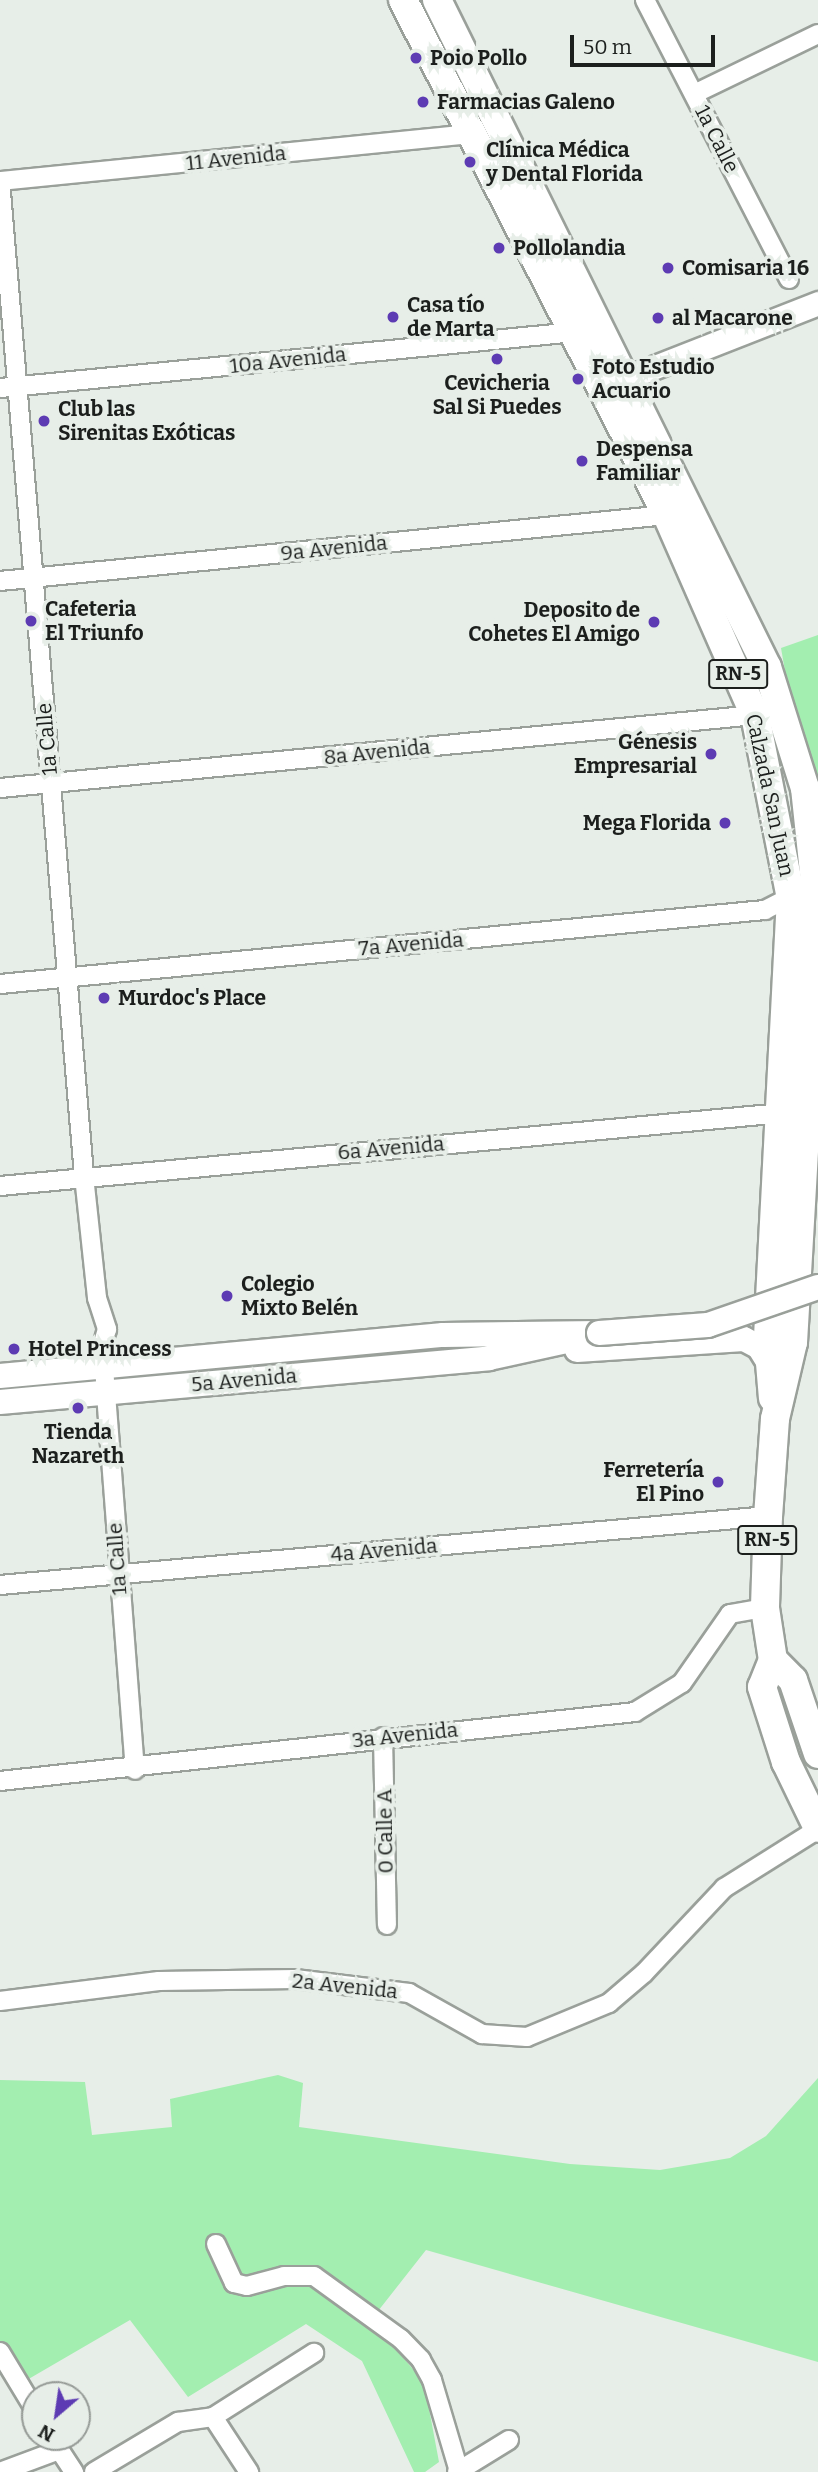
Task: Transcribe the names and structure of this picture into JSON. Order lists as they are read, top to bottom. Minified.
{"streets":{"main road":["RN-5","Calzada San Juan","5a Avenida"],"street":["1a Calle","11 Avenida","10a Avenida","9a Avenida","8a Avenida","7a Avenida","6a Avenida","4a Avenida","3a Avenida","0 Calle A","2a Avenida"]},"crossings":[["1a Calle","11 Avenida"],["1a Calle","10a Avenida"],["1a Calle","9a Avenida"],["1a Calle","8a Avenida"],["1a Calle","7a Avenida"],["1a Calle","6a Avenida"],["1a Calle","5a Avenida"],["1a Calle","4a Avenida"],["1a Calle","3a Avenida"],["11 Avenida","Calzada San Juan"],["10a Avenida","Calzada San Juan"],["9a Avenida","Calzada San Juan"],["8a Avenida","Calzada San Juan"],["Calzada San Juan","7a Avenida"],["Calzada San Juan","6a Avenida"],["Calzada San Juan","5a Avenida"],["Calzada San Juan","4a Avenida"],["Calzada San Juan","3a Avenida"],["Calzada San Juan","2a Avenida"],["3a Avenida","0 Calle A"]],"places":["Poio Pollo","Farmacias Galeno","Clínica Médica y Dental Florida","Pollolandia","Comisaria 16","Casa tío de Marta","al Macarone","Cevicheria Sal Si Puedes","Foto Estudio Acuario","Club las Sirenitas Exóticas","Despensa Familiar","Cafeteria El Triunfo","Deposito de Cohetes El Amigo","Génesis Empresarial","Mega Florida","Murdoc's Place","Colegio Mixto Belén","Hotel Princess","Tienda Nazareth","Ferretería El Pino"],"scale_bar":"50 m","north":"bottom left"}
